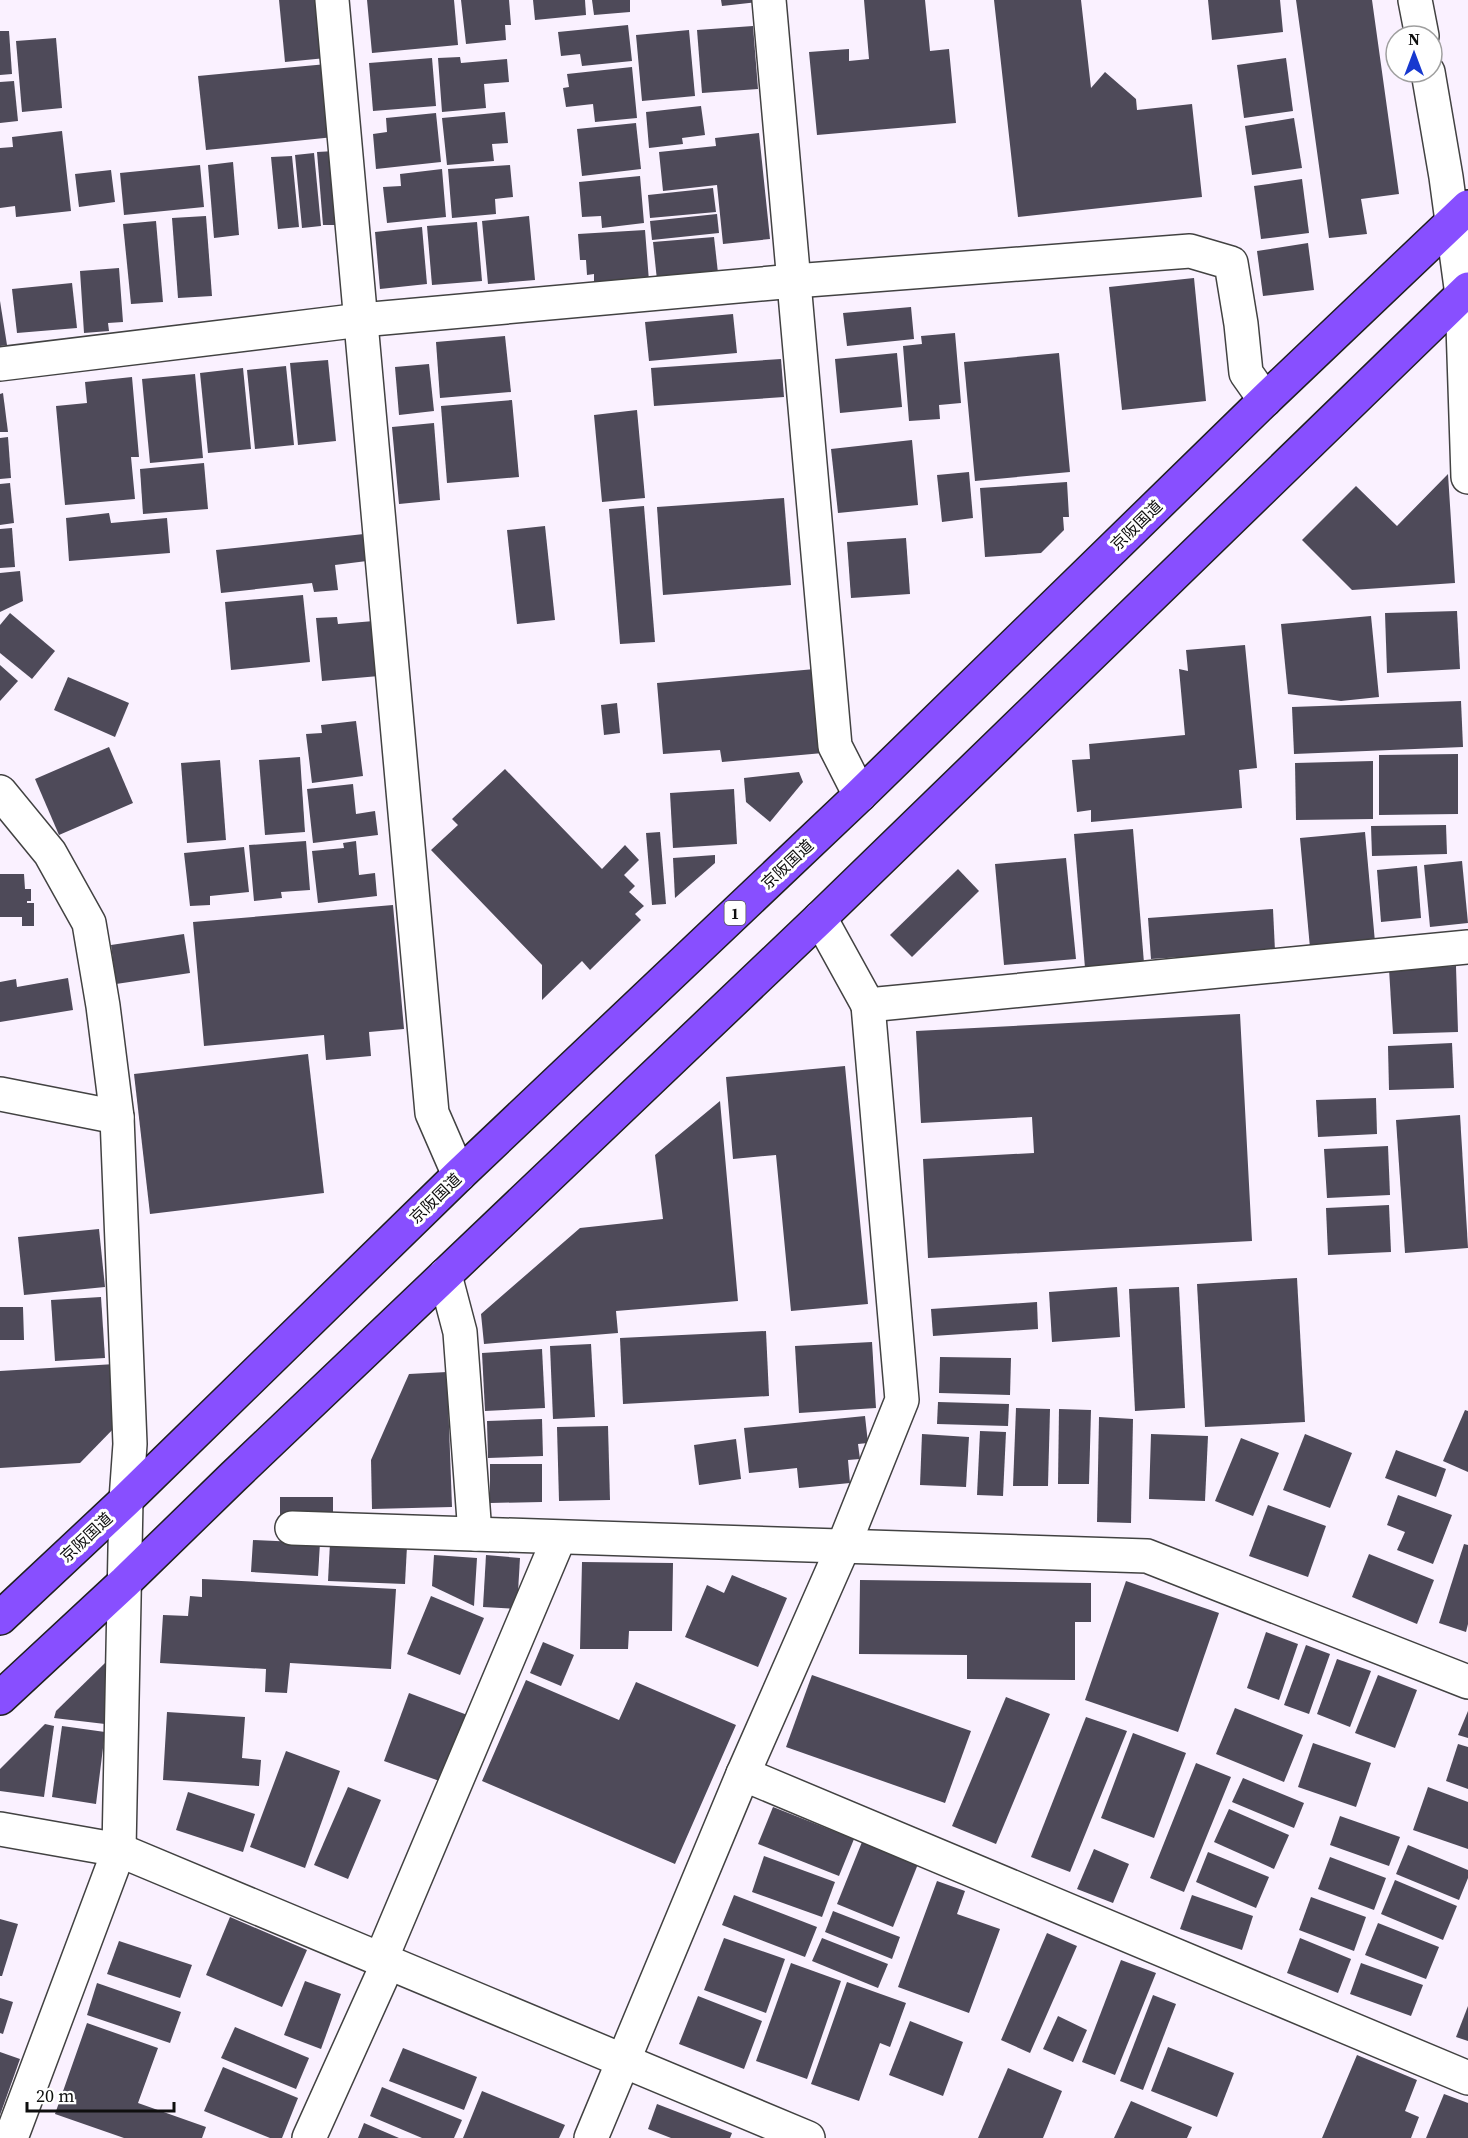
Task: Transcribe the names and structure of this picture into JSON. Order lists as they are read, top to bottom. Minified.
{"streets":{"highway":["京阪国道","1"]},"scale_bar":"20 m","north":"top"}
